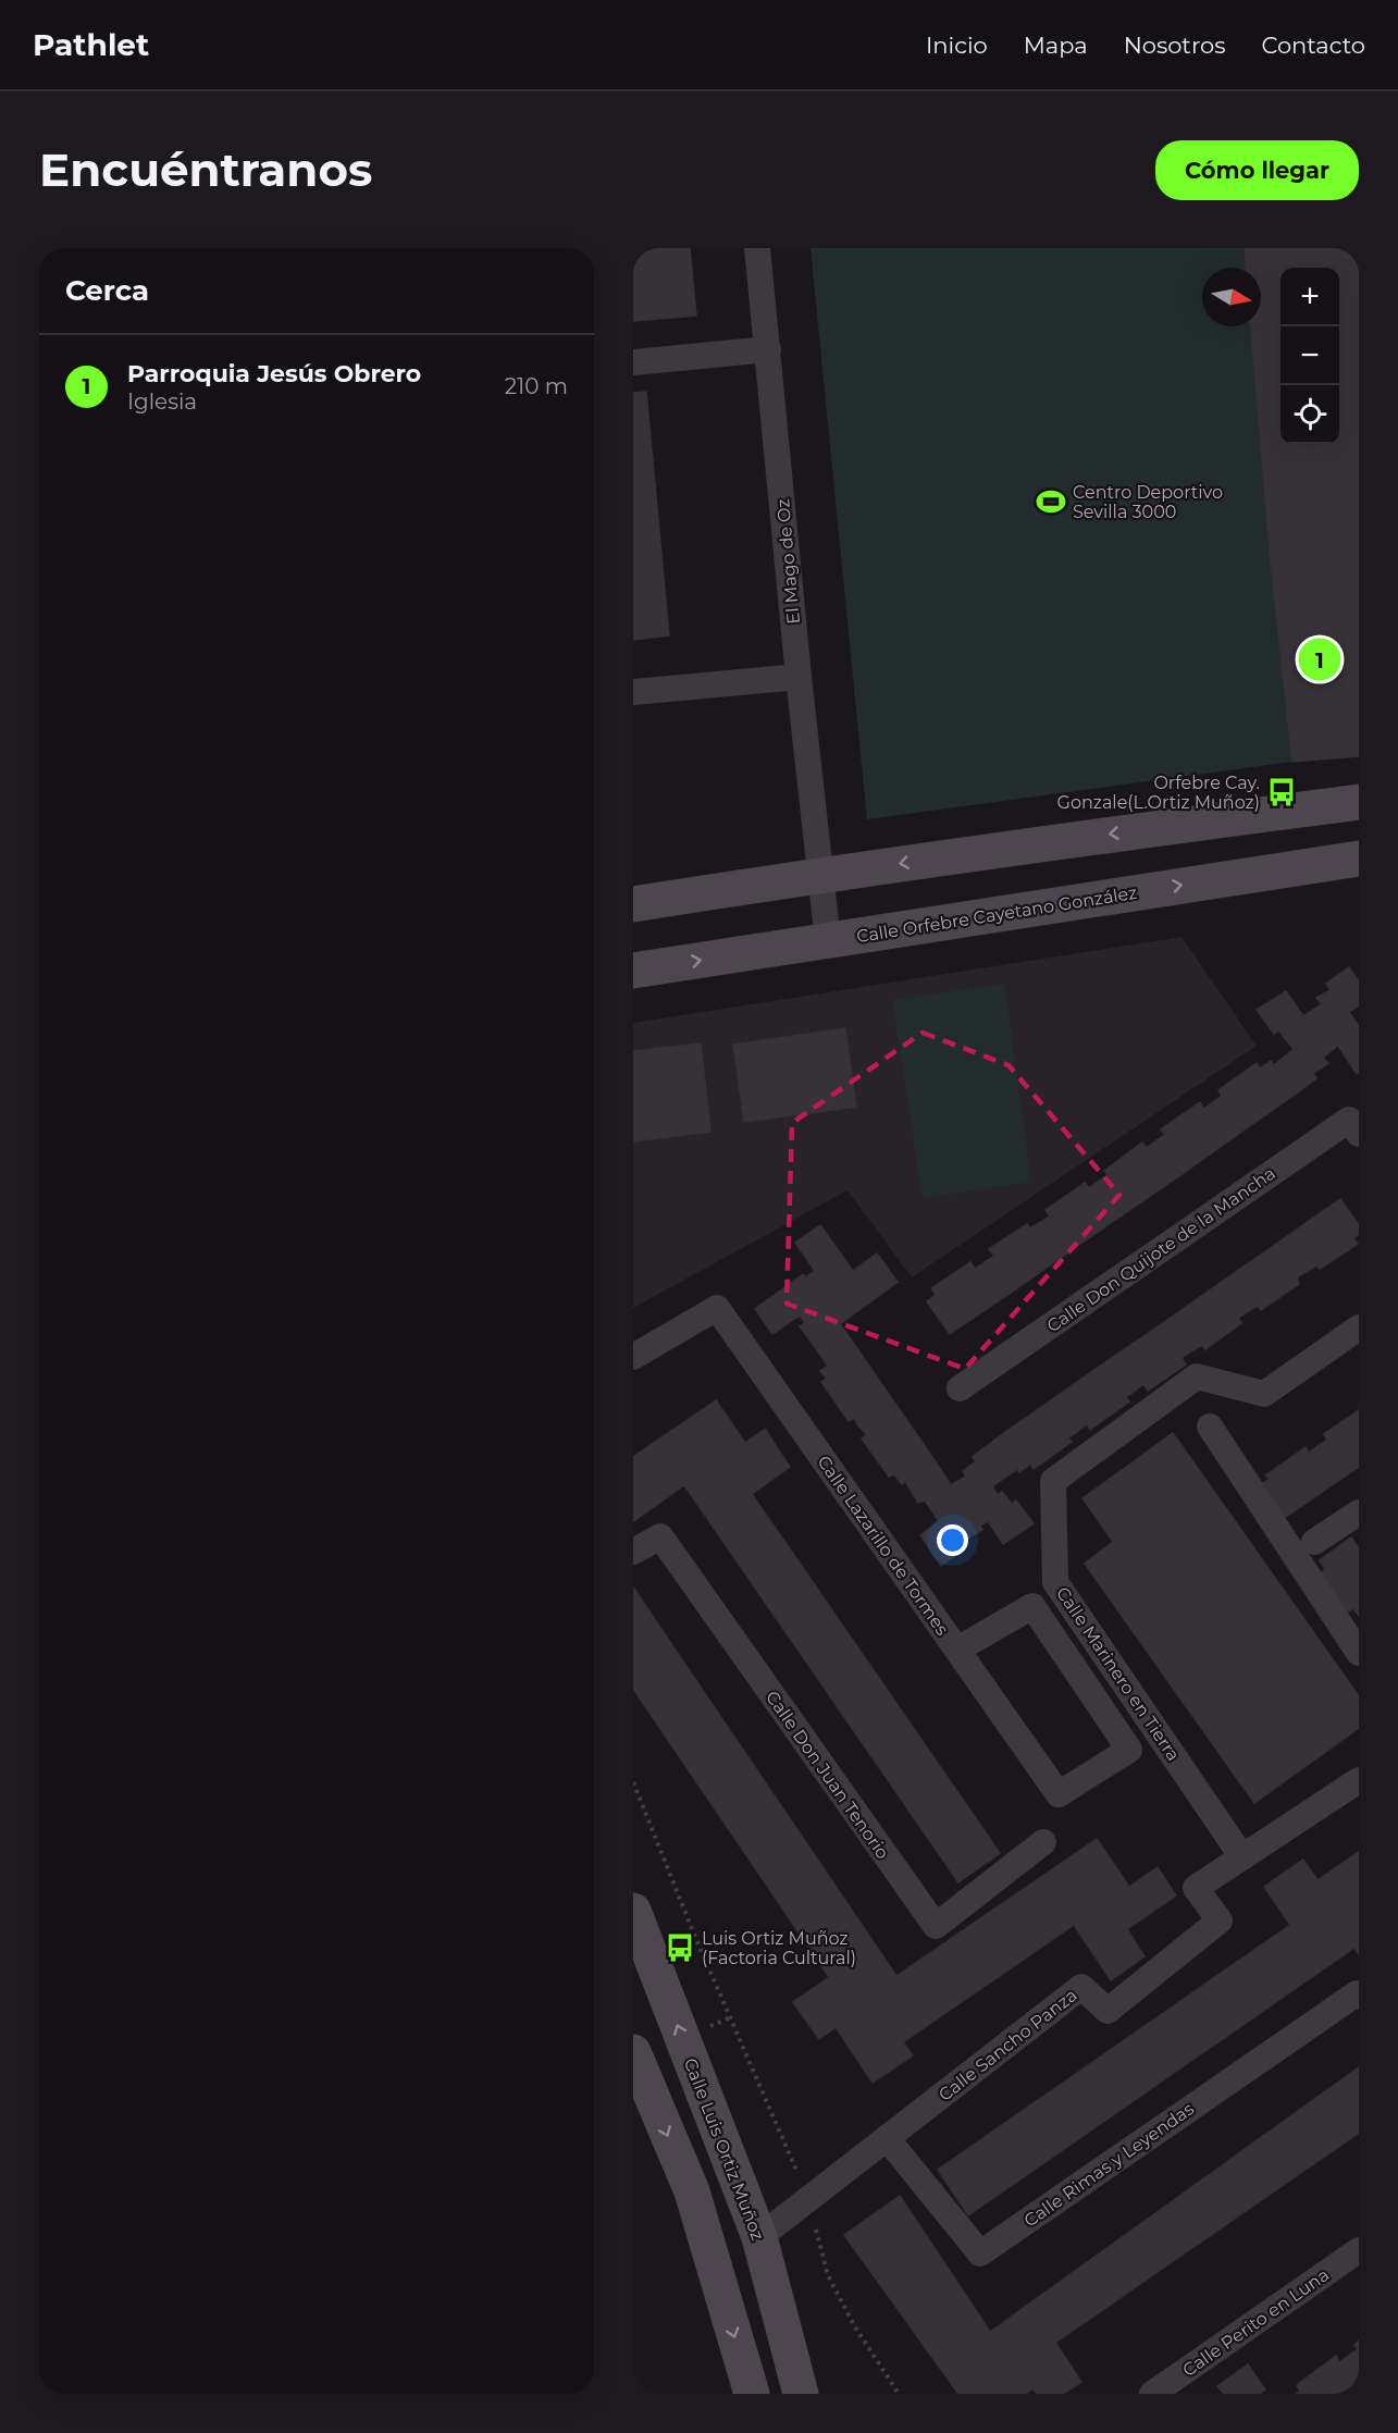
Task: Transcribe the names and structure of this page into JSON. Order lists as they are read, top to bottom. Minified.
{"streets":{"street":["El Mago de Oz","Calle Orfebre Cayetano González","Calle Don Quijote de la Mancha","Calle Lazarillo de Tormes","Calle Marinero en Tierra","Calle Don Juan Tenorio","Calle Sancho Panza","Calle Luis Ortiz Muñoz","Calle Rimas y Leyendas","Calle Perito en Luna"]},"crossings":[["El Mago de Oz","Calle Orfebre Cayetano González"],["Calle Marinero en Tierra","Calle Sancho Panza"],["Calle Sancho Panza","Calle Luis Ortiz Muñoz"],["Calle Sancho Panza","Calle Rimas y Leyendas"]],"places":{"sports":["Centro Deportivo Sevilla 3000"],"bus stop":["Orfebre Cay. Gonzale(L.Ortiz Muñoz)","Luis Ortiz Muñoz (Factoria Cultural)"]},"north":"right","page":{"header":"Pathlet","nav":["Inicio","Mapa","Nosotros","Contacto"],"buttons":"Cómo llegar","title":"Encuéntranos","heading":"Cerca","map_buttons":["+","−"],"list":[{"mark":"1","name":"Parroquia Jesús Obrero","note":"Iglesia","value":"210 m"}],"pins":"1"}}
